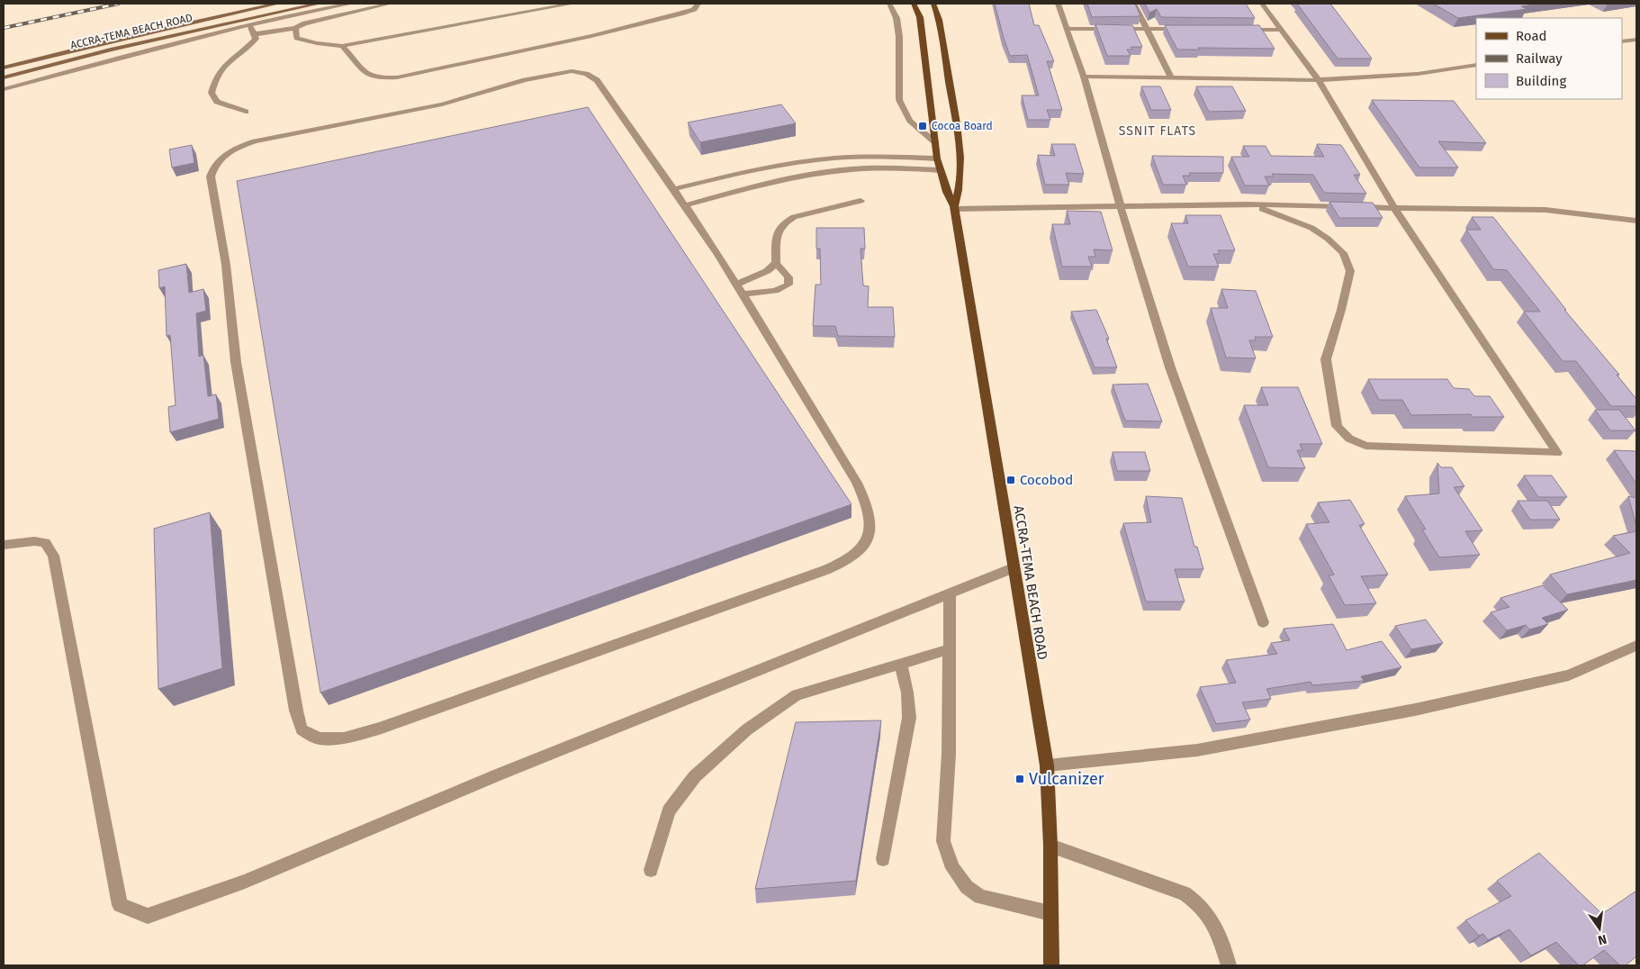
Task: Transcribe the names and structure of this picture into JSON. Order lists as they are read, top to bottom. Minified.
{"streets":{"main road":["ACCRA-TEMA BEACH ROAD"]},"districts":["SSNIT FLATS"],"places":{"transit":["Cocoa Board","Cocobod","Vulcanizer"]},"legend":["Road","Railway","Building"],"north":"bottom"}
